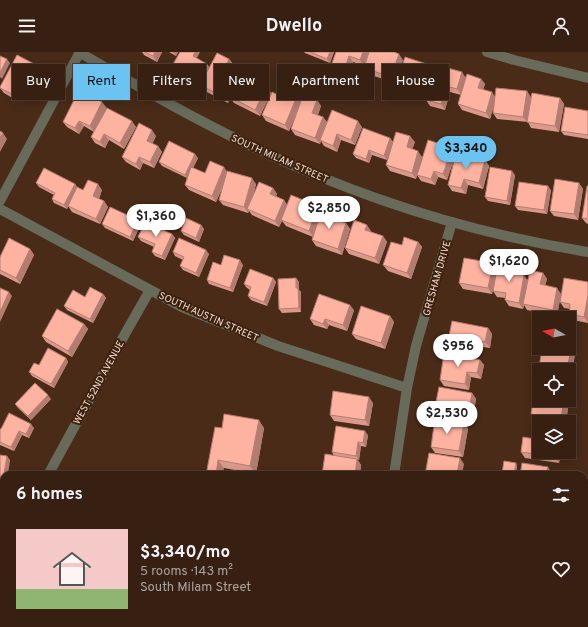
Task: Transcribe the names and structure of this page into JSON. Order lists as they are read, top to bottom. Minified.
{"streets":{"street":["SOUTH MILAM STREET","GRESHAM DRIVE","SOUTH AUSTIN STREET","WEST 52ND AVENUE"]},"crossings":[["SOUTH MILAM STREET","GRESHAM DRIVE"],["GRESHAM DRIVE","SOUTH AUSTIN STREET"],["SOUTH AUSTIN STREET","WEST 52ND AVENUE"]],"north":"left","page":{"header":"Dwello","chip":["Buy","Rent","Filters","New","Apartment","House"],"price":["$3,340","$2,850","$1,360","$1,620","$956","$2,530"],"heading":"6 homes","list":[{"name":"$3,340/mo","note":"5 rooms · 143 m² · South Milam Street"}]}}
